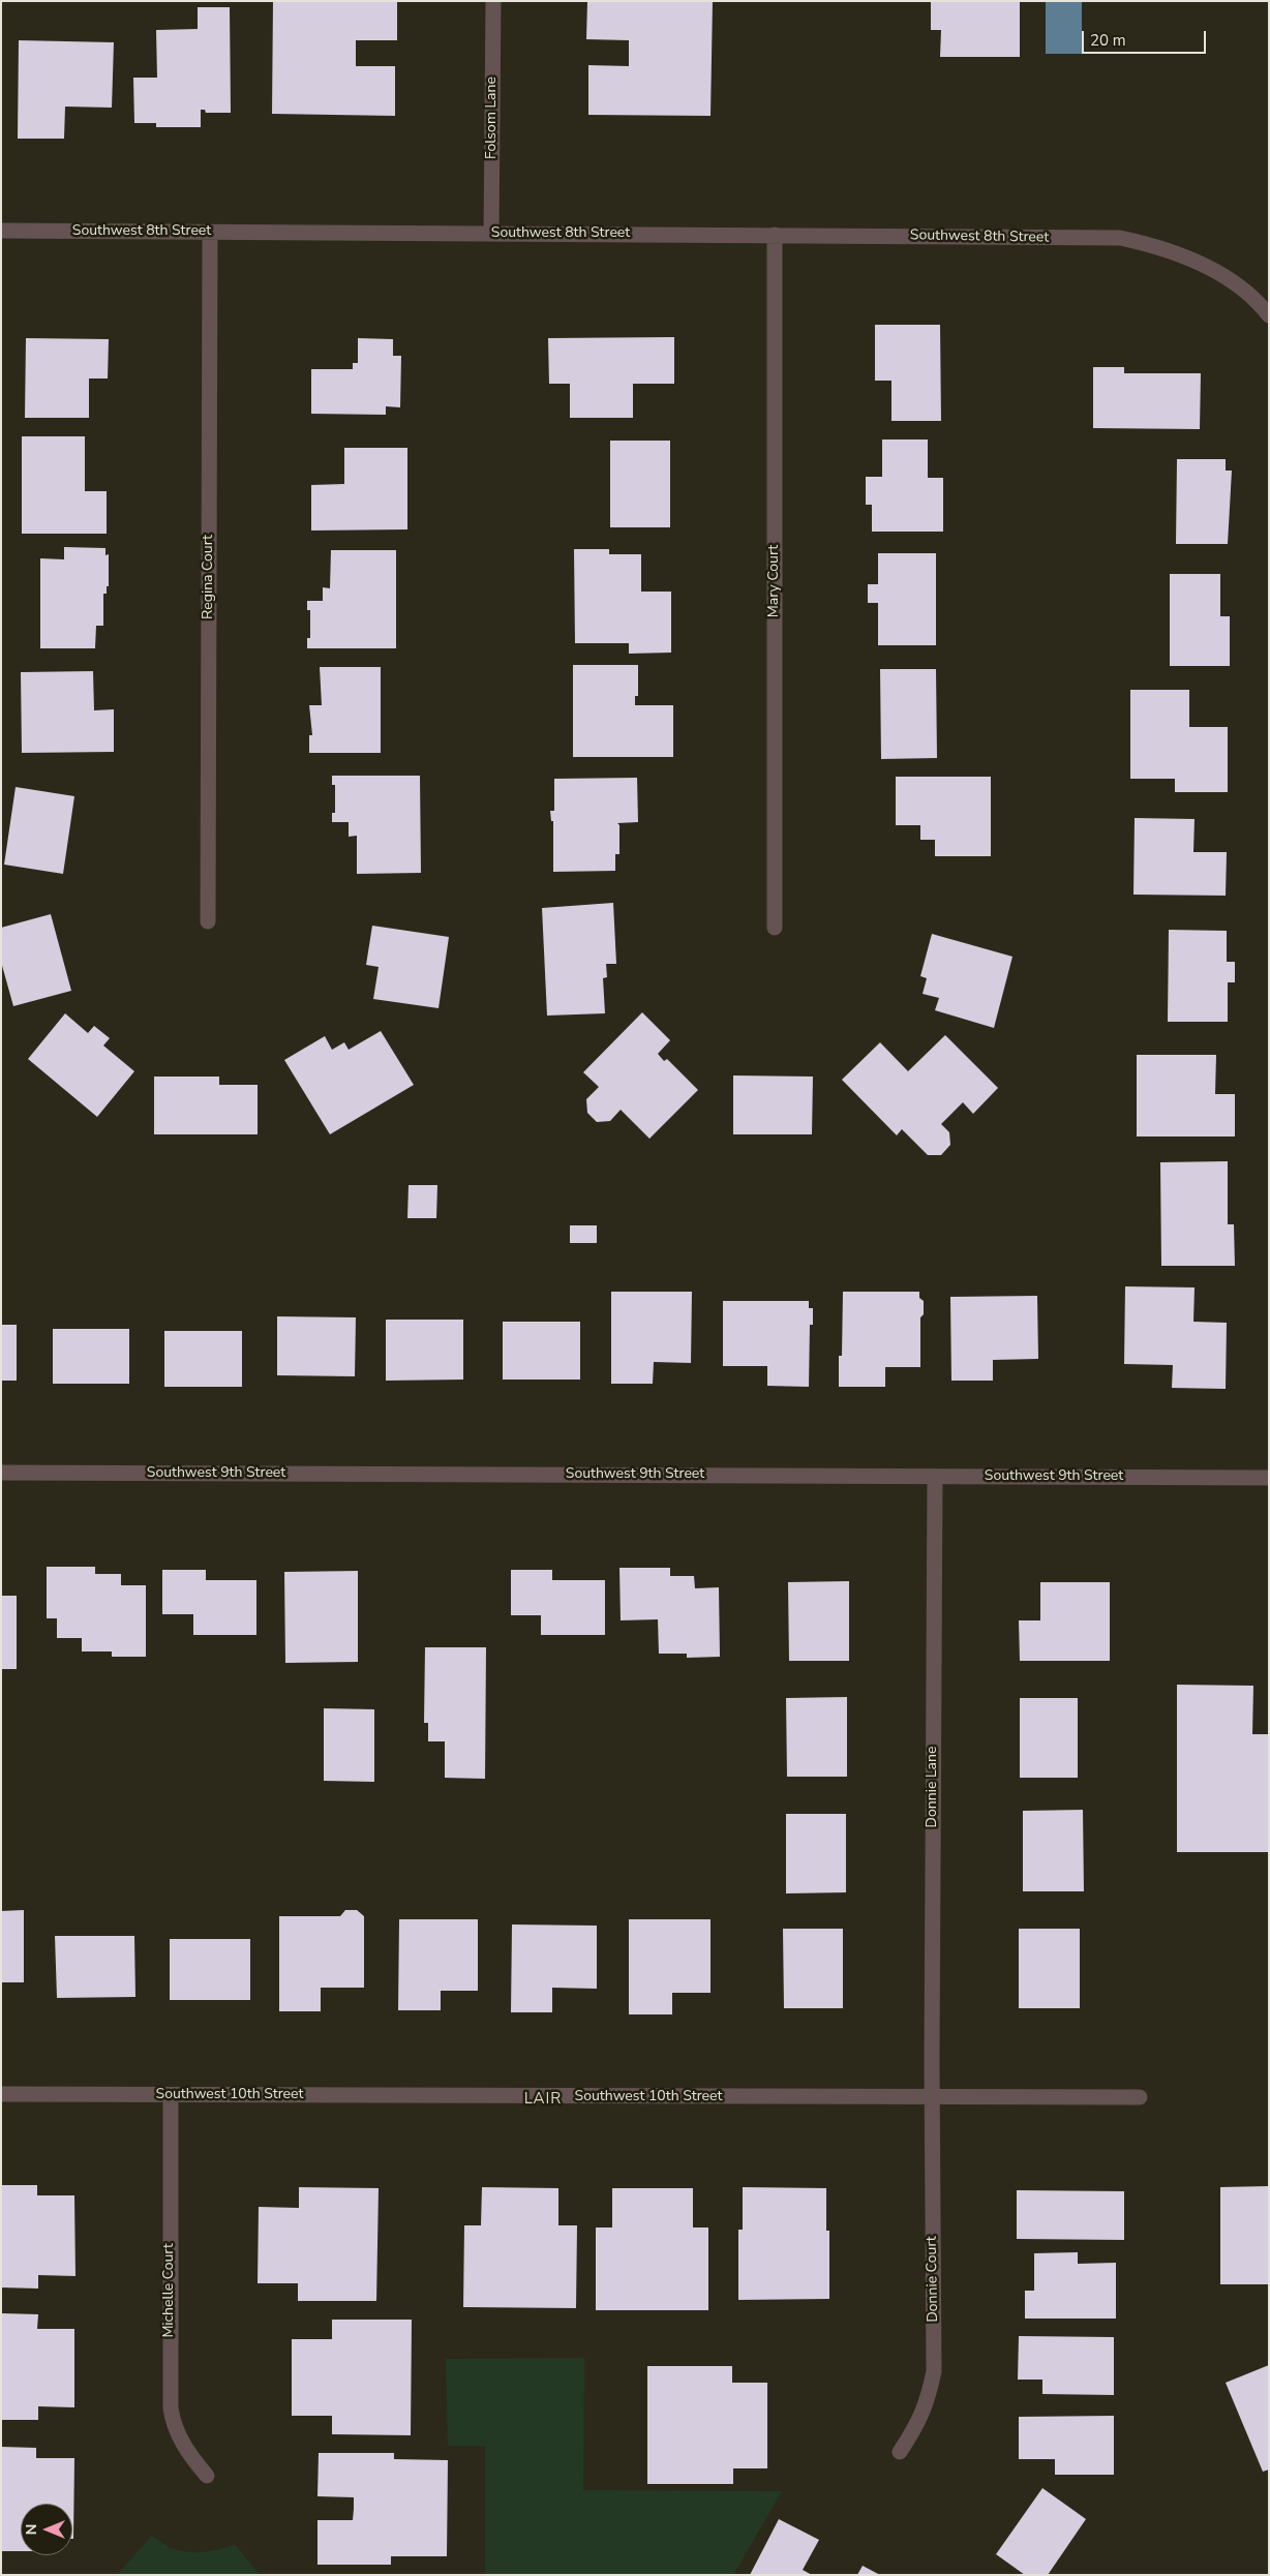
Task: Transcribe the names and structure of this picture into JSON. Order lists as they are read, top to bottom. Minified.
{"streets":{"street":["Folsom Lane","Southwest 8th Street","Regina Court","Mary Court","Southwest 9th Street","Donnie Lane","Southwest 10th Street","Donnie Court","Michelle Court"]},"crossings":[["Folsom Lane","Southwest 8th Street"],["Southwest 8th Street","Regina Court"],["Southwest 8th Street","Mary Court"],["Southwest 9th Street","Donnie Lane"],["Donnie Lane","Southwest 10th Street"],["Donnie Lane","Donnie Court"],["Southwest 10th Street","Donnie Court"],["Southwest 10th Street","Michelle Court"]],"districts":["LAIR"],"scale_bar":"20 m","north":"left"}
